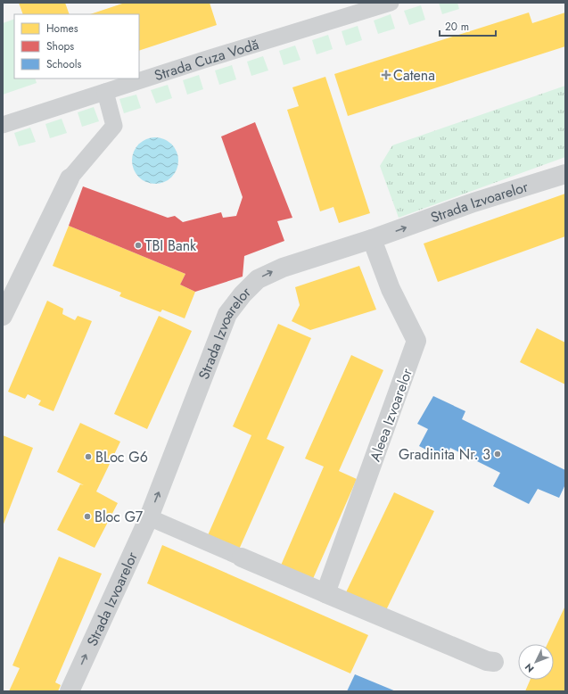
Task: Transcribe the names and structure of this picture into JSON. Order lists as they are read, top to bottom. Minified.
{"streets":{"street":["Strada Cuza Vodă","Strada Izvoarelor","Aleea Izvoarelor"]},"crossings":[["Strada Izvoarelor","Aleea Izvoarelor"]],"one_way":["Strada Izvoarelor"],"places":{"health":["Catena"],"other":["TBI Bank","Gradinita Nr. 3","BLoc G6","Bloc G7"]},"legend":["Homes","Shops","Schools"],"scale_bar":"20 m","north":"bottom left"}
